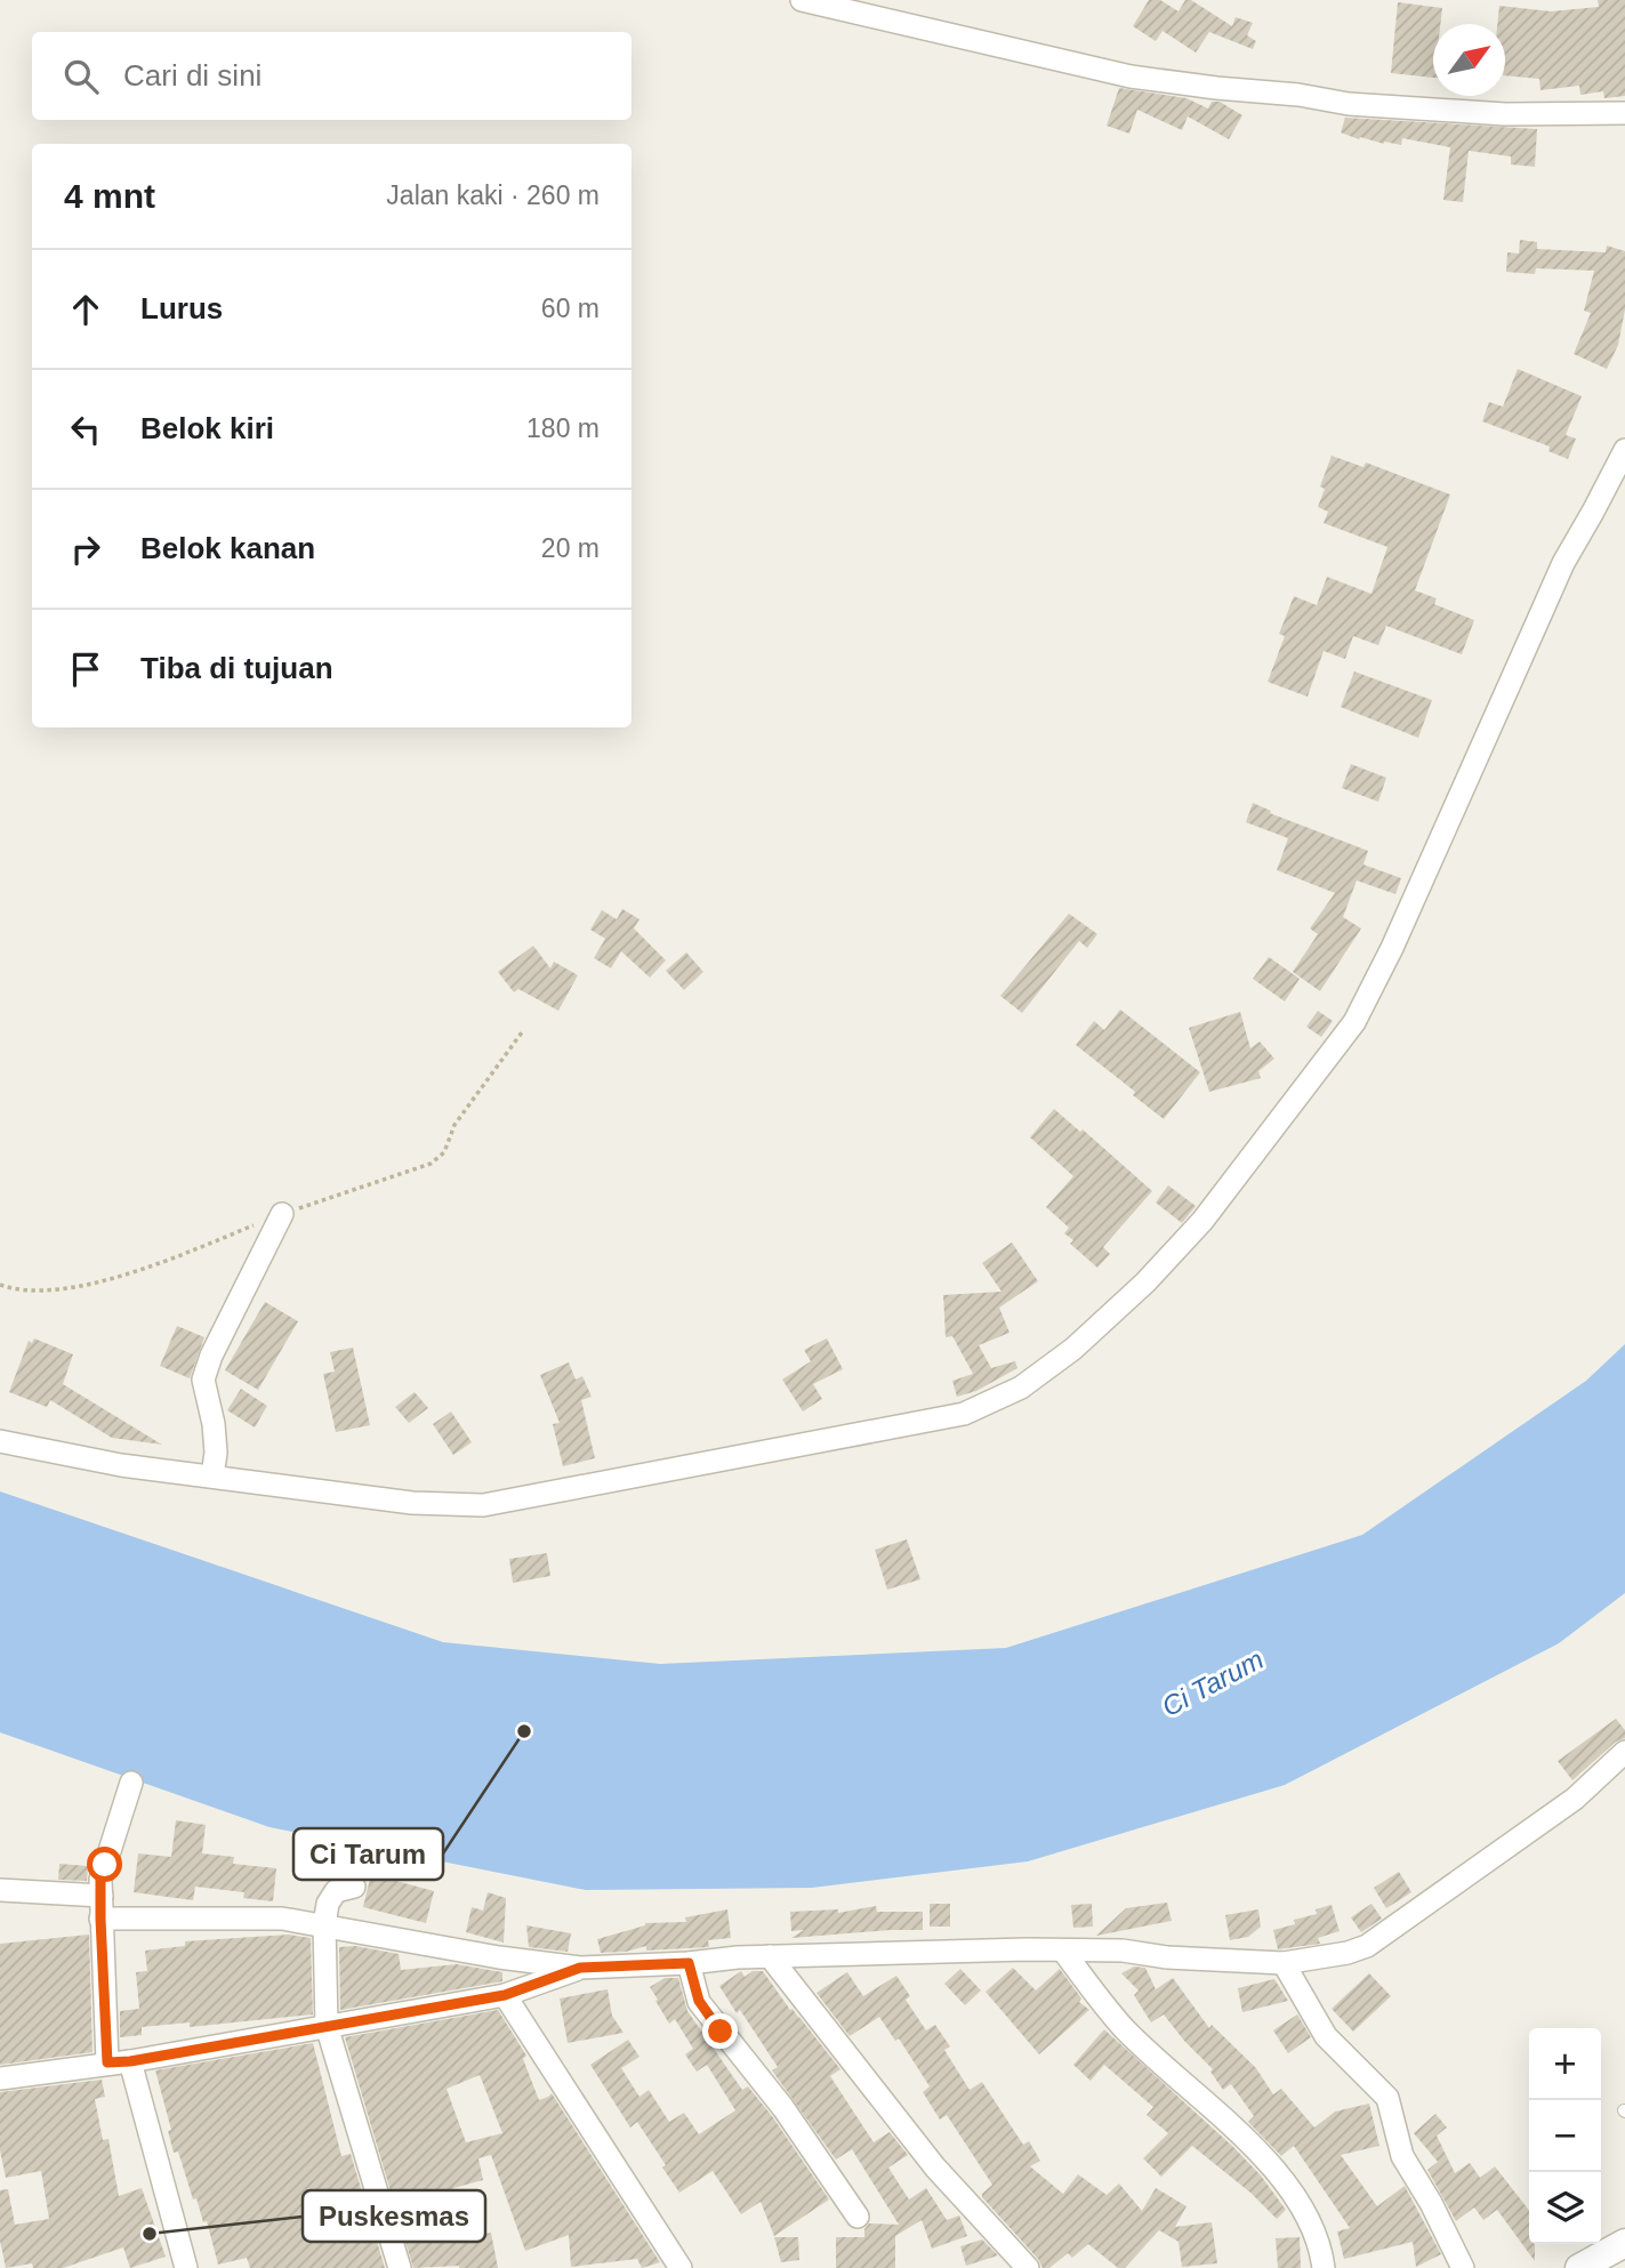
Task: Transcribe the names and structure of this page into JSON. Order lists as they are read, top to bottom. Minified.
{"water":["Ci Tarum"],"places":["Ci Tarum","Puskesmas"],"north":"top right","page":{"search":"Cari di sini","heading":["4 mnt","Jalan kaki · 260 m"],"list":[["Lurus","60 m"],["Belok kiri","180 m"],["Belok kanan","20 m"],"Tiba di tujuan"],"map_buttons":["+","−"]}}
